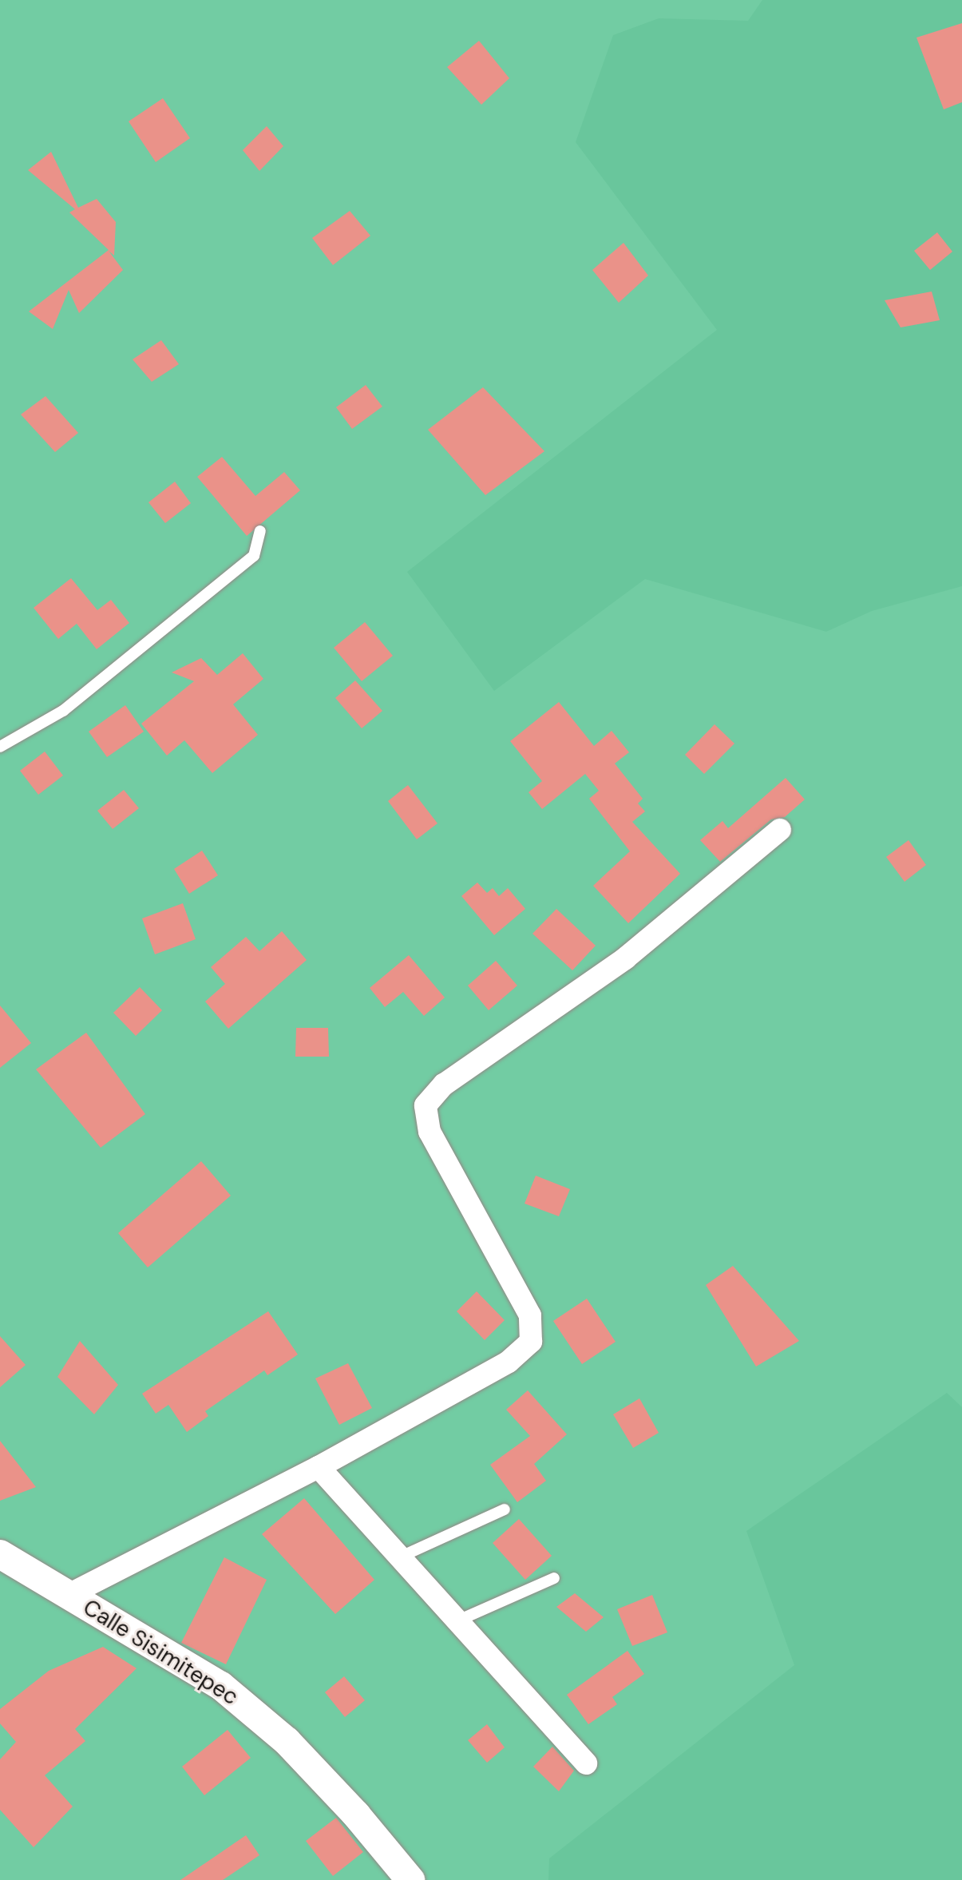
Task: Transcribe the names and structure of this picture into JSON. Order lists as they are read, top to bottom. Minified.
{"streets":{"street":["Calle Sisimitepec"]}}
